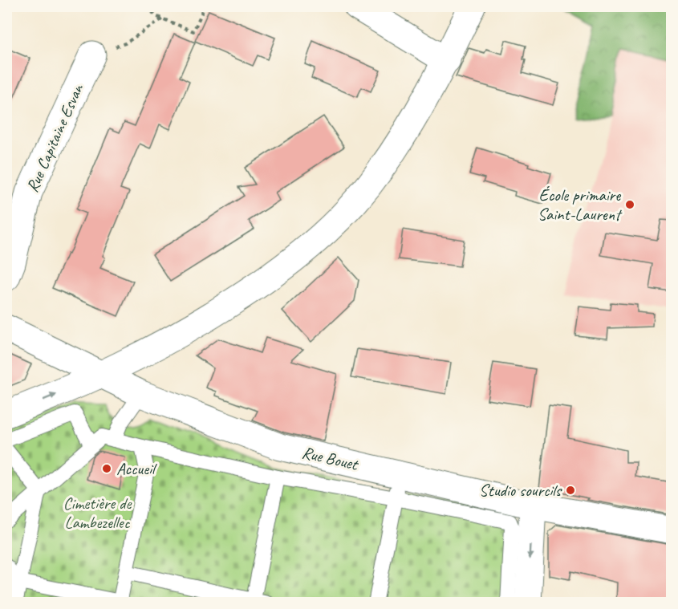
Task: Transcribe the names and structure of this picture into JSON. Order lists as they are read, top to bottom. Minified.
{"streets":{"street":["Rue Capitaine Esvan","Rue Bouet"]},"parks":["Cimetière de Lambezellec"],"places":["École primaire Saint-Laurent","Accueil","Studio sourcils"]}
